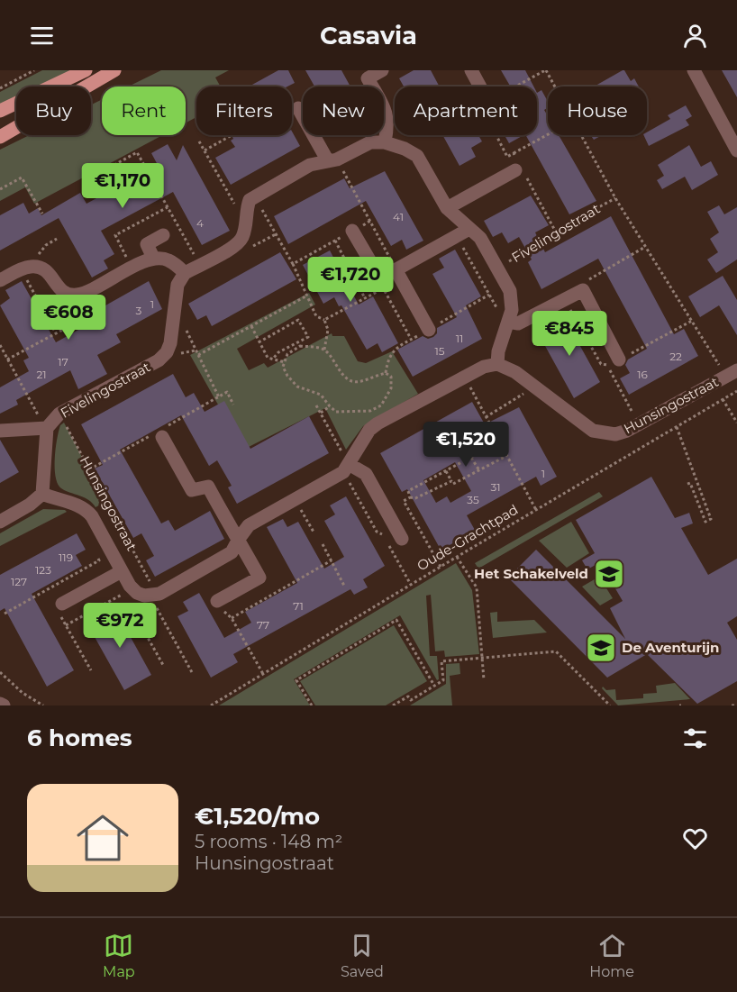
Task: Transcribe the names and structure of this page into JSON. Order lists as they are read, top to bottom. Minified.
{"streets":{"street":["Fivelingostraat","Hunsingostraat"],"path":["Oude-Grachtpad"]},"crossings":[["Fivelingostraat","Hunsingostraat"]],"places":{"school or university":["Het Schakelveld","De Aventurijn"]},"house_numbers":["41","4","1","3","11","15","22","17","21","16","1","31","35","119","123","127","71","77"],"page":{"header":"Casavia","chip":["Buy","Rent","Filters","New","Apartment","House"],"price":["€1,170","€1,720","€608","€845","€1,520","€972"],"heading":"6 homes","list":[{"name":"€1,520/mo","note":"5 rooms · 148 m² · Hunsingostraat"}],"tabs":["Map","Saved","Home"]}}
